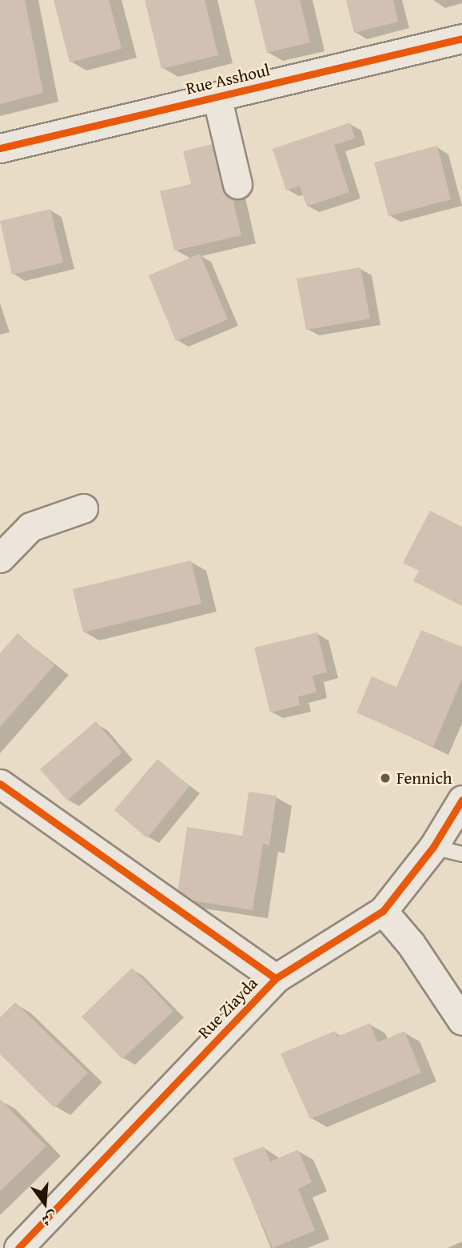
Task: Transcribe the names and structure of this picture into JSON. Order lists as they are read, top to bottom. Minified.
{"streets":{"street":["Rue Asshoul","Rue Ziayda"]},"places":["Fennich"],"north":"bottom"}
